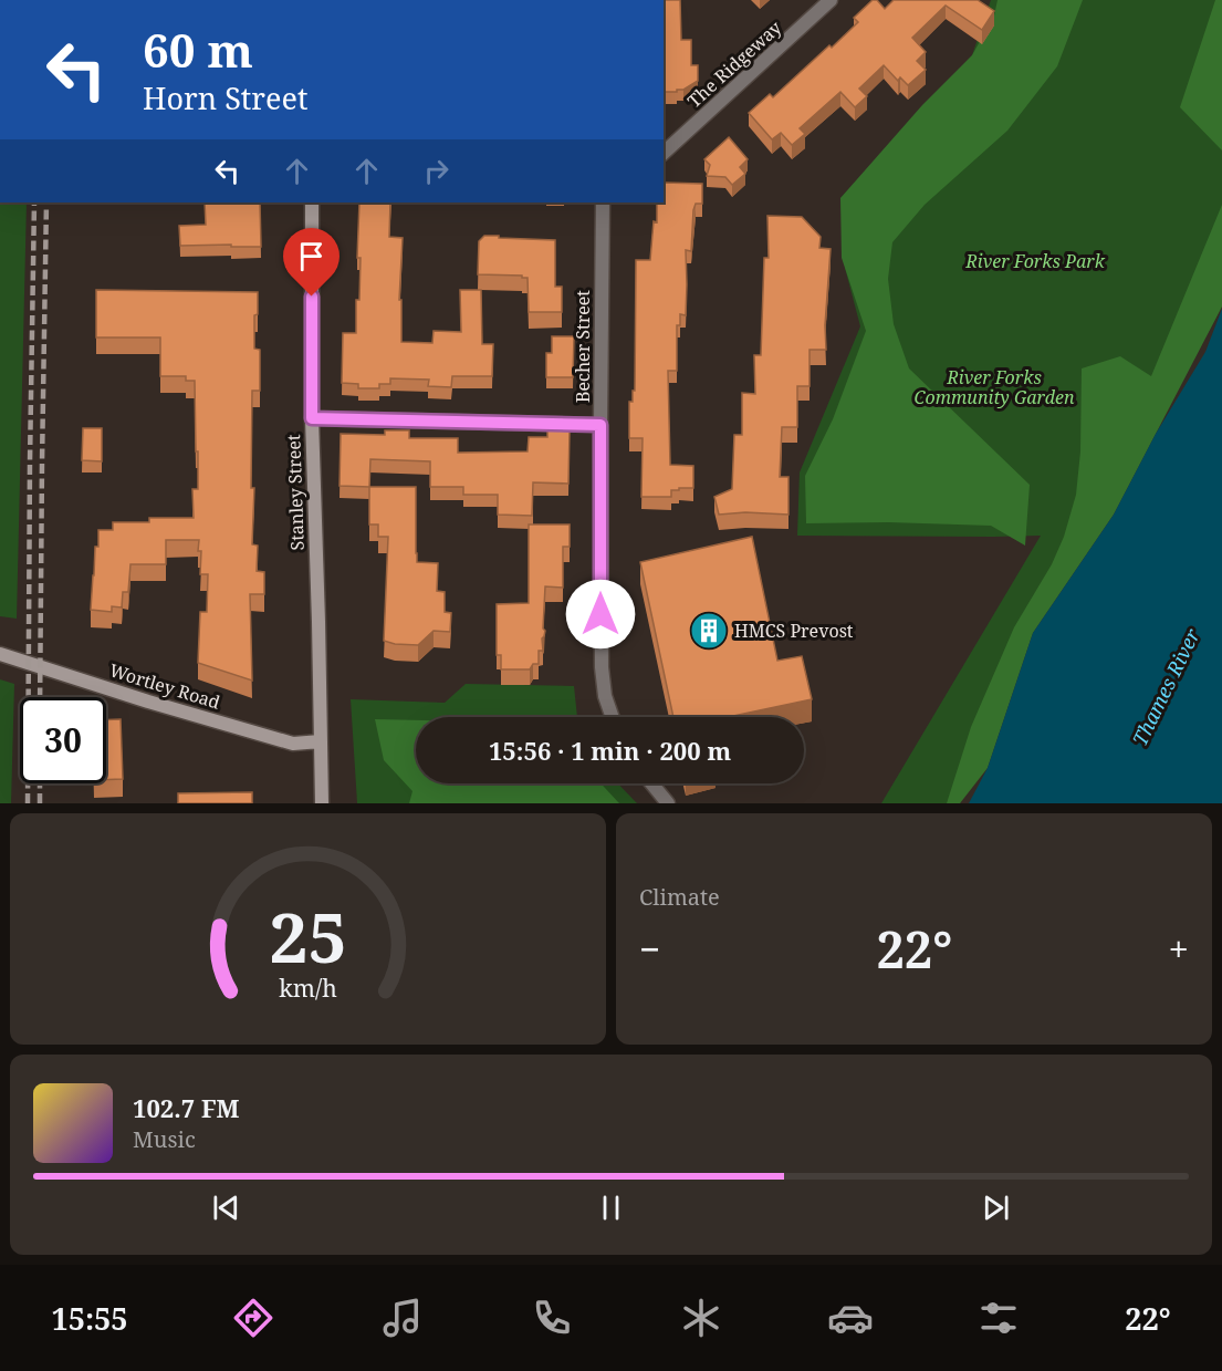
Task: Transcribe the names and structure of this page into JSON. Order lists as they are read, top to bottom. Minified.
{"streets":{"main road":["Stanley Street","Wortley Road"],"street":["The Ridgeway","Becher Street"]},"crossings":[["Stanley Street","Wortley Road"]],"water":["Thames River"],"parks":["River Forks Park","River Forks Community Garden"],"places":{"building":["HMCS Prevost"]},"page":{"turn":["60 m","Horn Street"],"limit":"30","trip":"15:56 · 1 min · 200 m","tile":"Climate","heat":["−","22°","+"],"song":["102.7 FM","Music"],"tabs":["15:55","22°"],"gauge":["25","km/h"]}}
